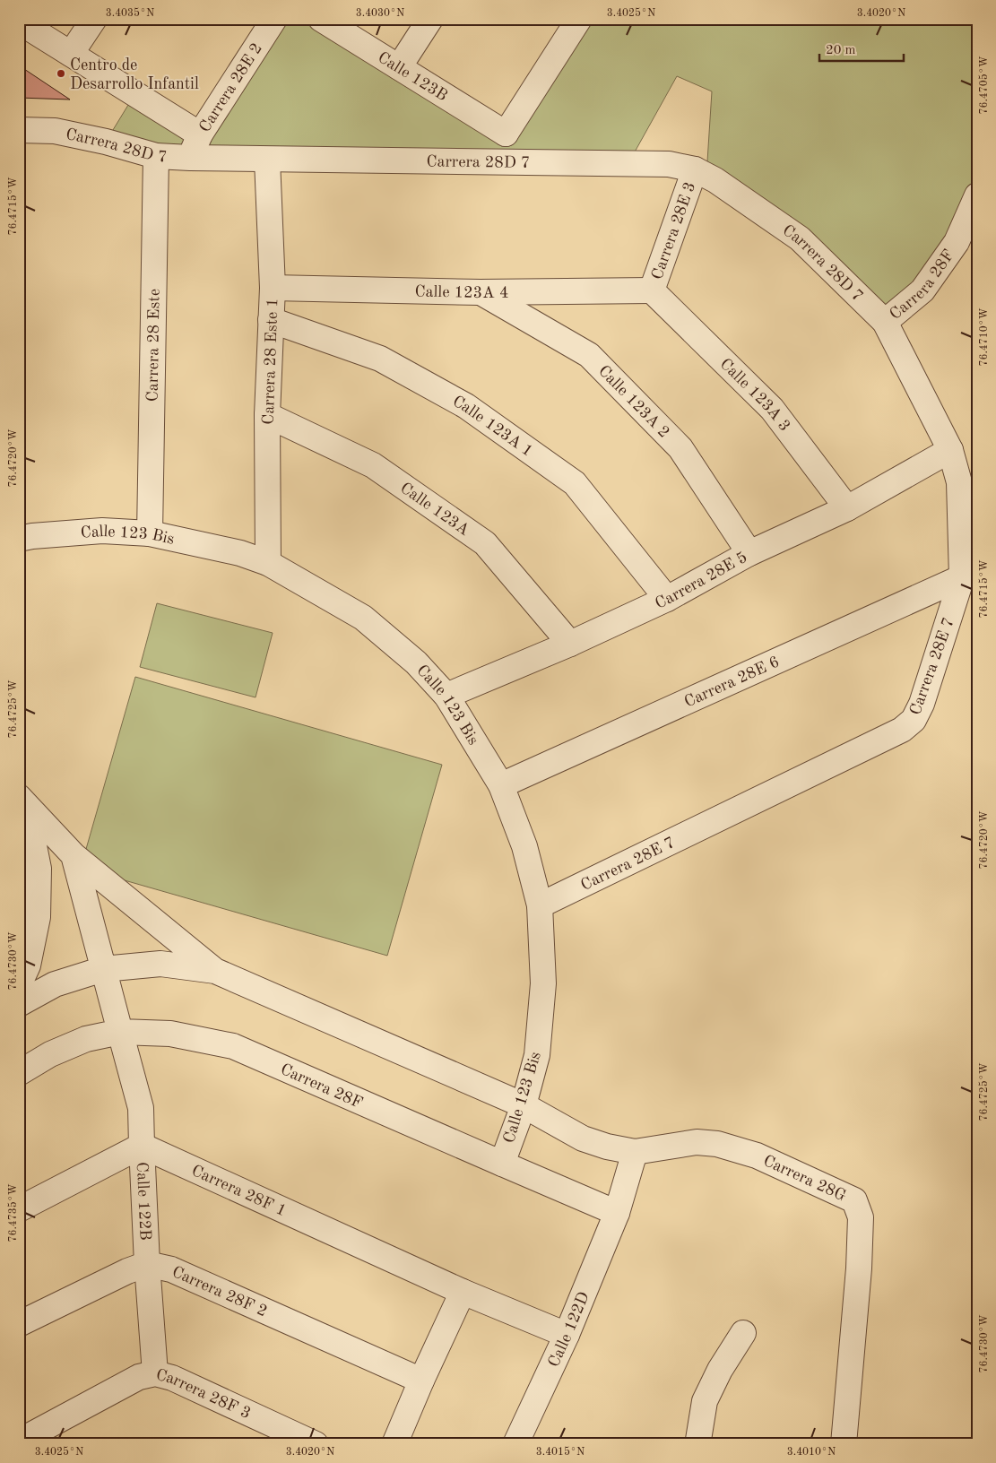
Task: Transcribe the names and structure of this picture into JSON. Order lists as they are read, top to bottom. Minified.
{"streets":{"street":["Calle 123B","Carrera 28E 2","Carrera 28D 7","Carrera 28E 3","Carrera 28F","Calle 123A 4","Carrera 28 Este","Carrera 28 Este 1","Calle 123A 3","Calle 123A 2","Calle 123A 1","Calle 123A","Calle 123 Bis","Carrera 28E 5","Carrera 28E 7","Carrera 28E 6","Carrera 28G","Carrera 28F 1","Calle 122B","Carrera 28F 2","Calle 122D","Carrera 28F 3"]},"crossings":[["Carrera 28E 2","Carrera 28D 7"],["Carrera 28D 7","Carrera 28E 3"],["Carrera 28D 7","Carrera 28F"],["Carrera 28D 7","Carrera 28 Este"],["Carrera 28D 7","Carrera 28 Este 1"],["Carrera 28D 7","Carrera 28E 7"],["Carrera 28E 3","Calle 123A 4"],["Carrera 28E 3","Calle 123A 3"],["Carrera 28F","Calle 123 Bis"],["Carrera 28F","Carrera 28E 7"],["Carrera 28F","Calle 122B"],["Carrera 28F","Calle 122D"],["Calle 123A 4","Carrera 28 Este 1"],["Calle 123A 4","Calle 123A 3"],["Calle 123A 4","Calle 123A 2"],["Carrera 28 Este","Calle 123 Bis"],["Carrera 28 Este 1","Calle 123A 1"],["Carrera 28 Este 1","Calle 123A"],["Carrera 28 Este 1","Calle 123 Bis"],["Calle 123A 3","Carrera 28E 5"],["Calle 123A 2","Carrera 28E 5"],["Calle 123A 1","Carrera 28E 5"],["Calle 123A","Carrera 28E 5"],["Calle 123 Bis","Carrera 28E 5"],["Calle 123 Bis","Carrera 28E 7"],["Calle 123 Bis","Carrera 28E 6"],["Calle 123 Bis","Carrera 28G"],["Carrera 28E 5","Carrera 28E 7"],["Carrera 28E 7","Carrera 28E 6"],["Carrera 28G","Calle 122D"],["Carrera 28F 1","Calle 122B"],["Carrera 28F 1","Calle 122D"],["Calle 122B","Carrera 28F 2"],["Calle 122B","Carrera 28F 3"]],"places":["Centro de Desarrollo Infantil"],"scale_bar":"20 m","coordinates":["3.4035°N","3.4030°N","3.4025°N","3.4020°N","76.4705°W","76.4715°W","76.4710°W","76.4720°W","76.4725°W","76.4730°W","76.4735°W","3.4015°N","3.4010°N"]}
